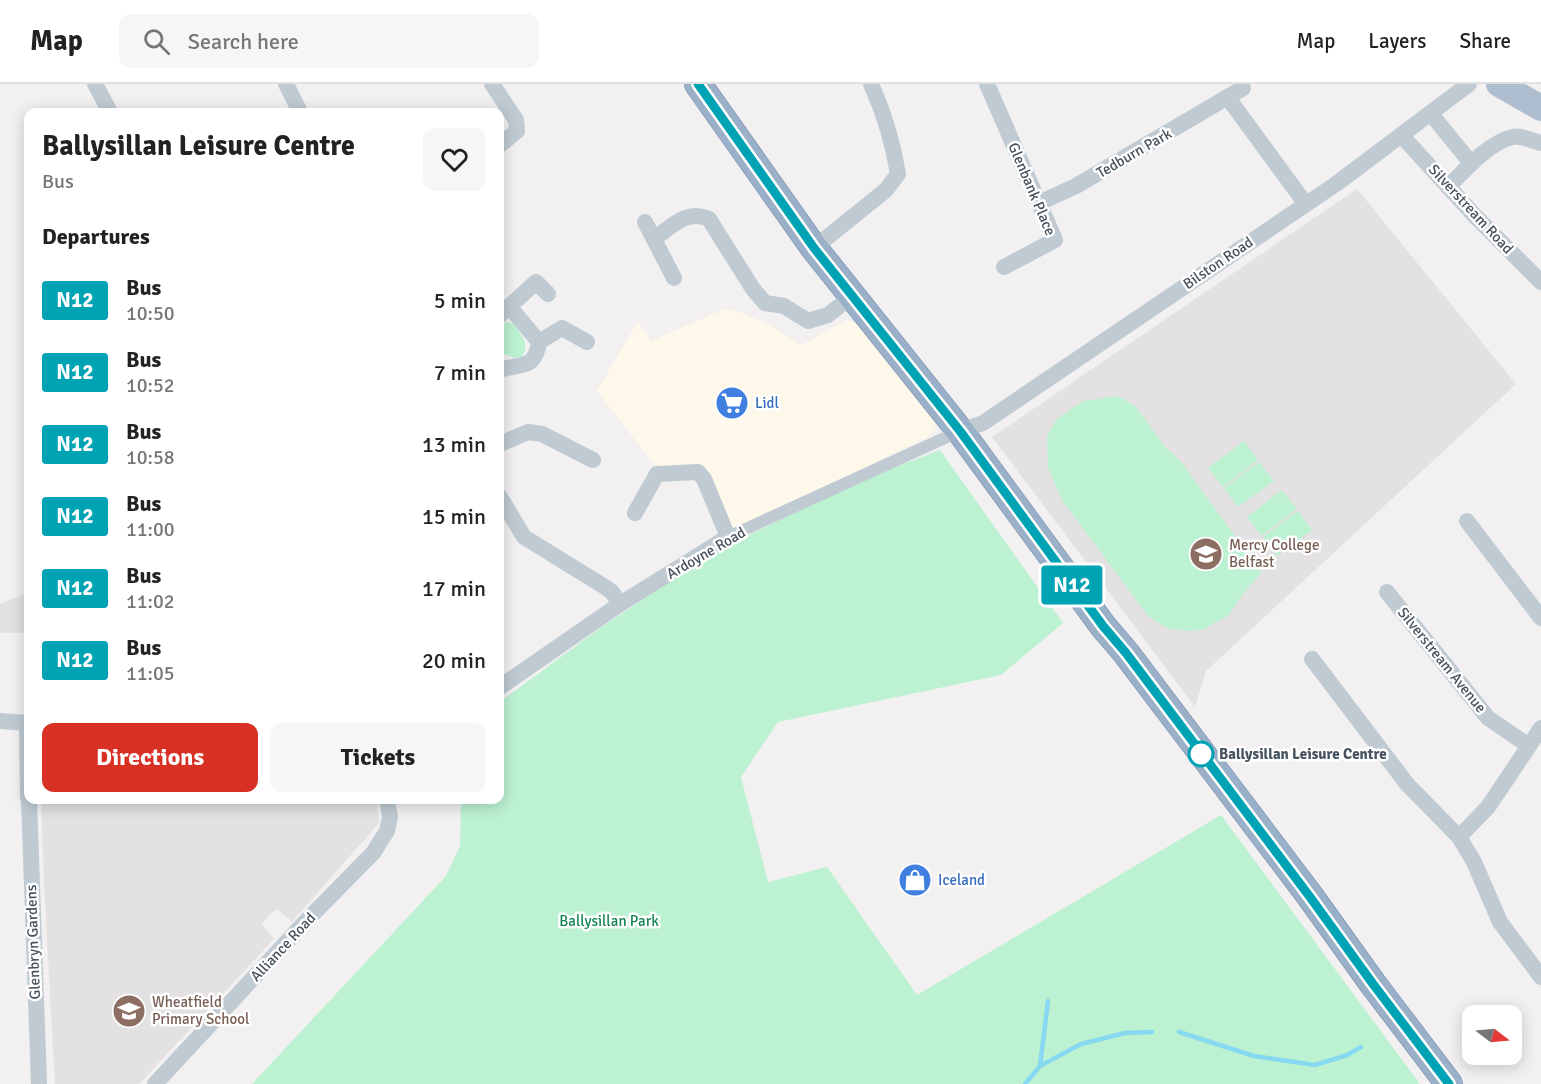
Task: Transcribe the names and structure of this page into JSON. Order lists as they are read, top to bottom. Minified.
{"streets":{"street":["Tedburn Park","Glenbank Place","Silverstream Road","Bilston Road","Ardoyne Road","Silverstream Avenue","Glenbryn Gardens","Alliance Road"]},"crossings":[["Tedburn Park","Glenbank Place"],["Silverstream Road","Bilston Road"],["Bilston Road","Ardoyne Road"]],"parks":["Ballysillan Park"],"places":{"supermarket":["Lidl"],"school or university":["Mercy College Belfast","Wheatfield Primary School"],"other":["Ballysillan Leisure Centre"],"shop":["Iceland"]},"lines":["bus line N12"],"north":"right","page":{"header":"Map","search":"Search here","nav":["Map","Layers","Share"],"on_map":"N12","heading":[["Ballysillan Leisure Centre","Bus"],"Departures"],"list":[{"mark":"N12","name":"Bus","note":"10:50","value":"5 min"},{"mark":"N12","name":"Bus","note":"10:52","value":"7 min"},{"mark":"N12","name":"Bus","note":"10:58","value":"13 min"},{"mark":"N12","name":"Bus","note":"11:00","value":"15 min"},{"mark":"N12","name":"Bus","note":"11:02","value":"17 min"},{"mark":"N12","name":"Bus","note":"11:05","value":"20 min"}],"buttons":["Directions","Tickets"]}}
